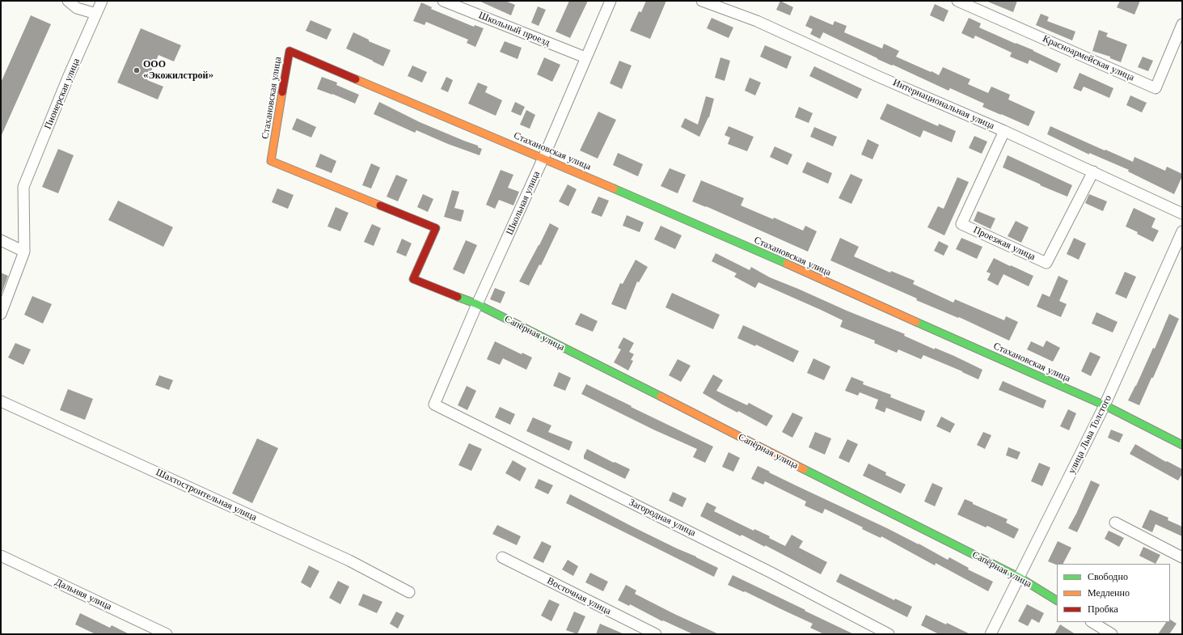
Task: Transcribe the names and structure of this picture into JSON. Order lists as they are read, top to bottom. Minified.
{"streets":{"street":["Школьный проезд","Красноармейская улица","Пионерская улица","Стахановская улица","Интернациональная улица","Школьная улица","Проезжая улица","Сапёрная улица","улица Льва Толстого","Шахтостроительная улица","Загородная улица","Дальняя улица","Восточная улица"]},"crossings":[["Школьный проезд","Школьная улица"],["Стахановская улица","Школьная улица"],["Стахановская улица","Сапёрная улица"],["Стахановская улица","улица Льва Толстого"],["Интернациональная улица","Проезжая улица"],["Школьная улица","Сапёрная улица"],["Школьная улица","Загородная улица"],["Сапёрная улица","улица Льва Толстого"]],"places":["ООО «Экожилстрой»"],"legend":["Свободно","Медленно","Пробка"]}
